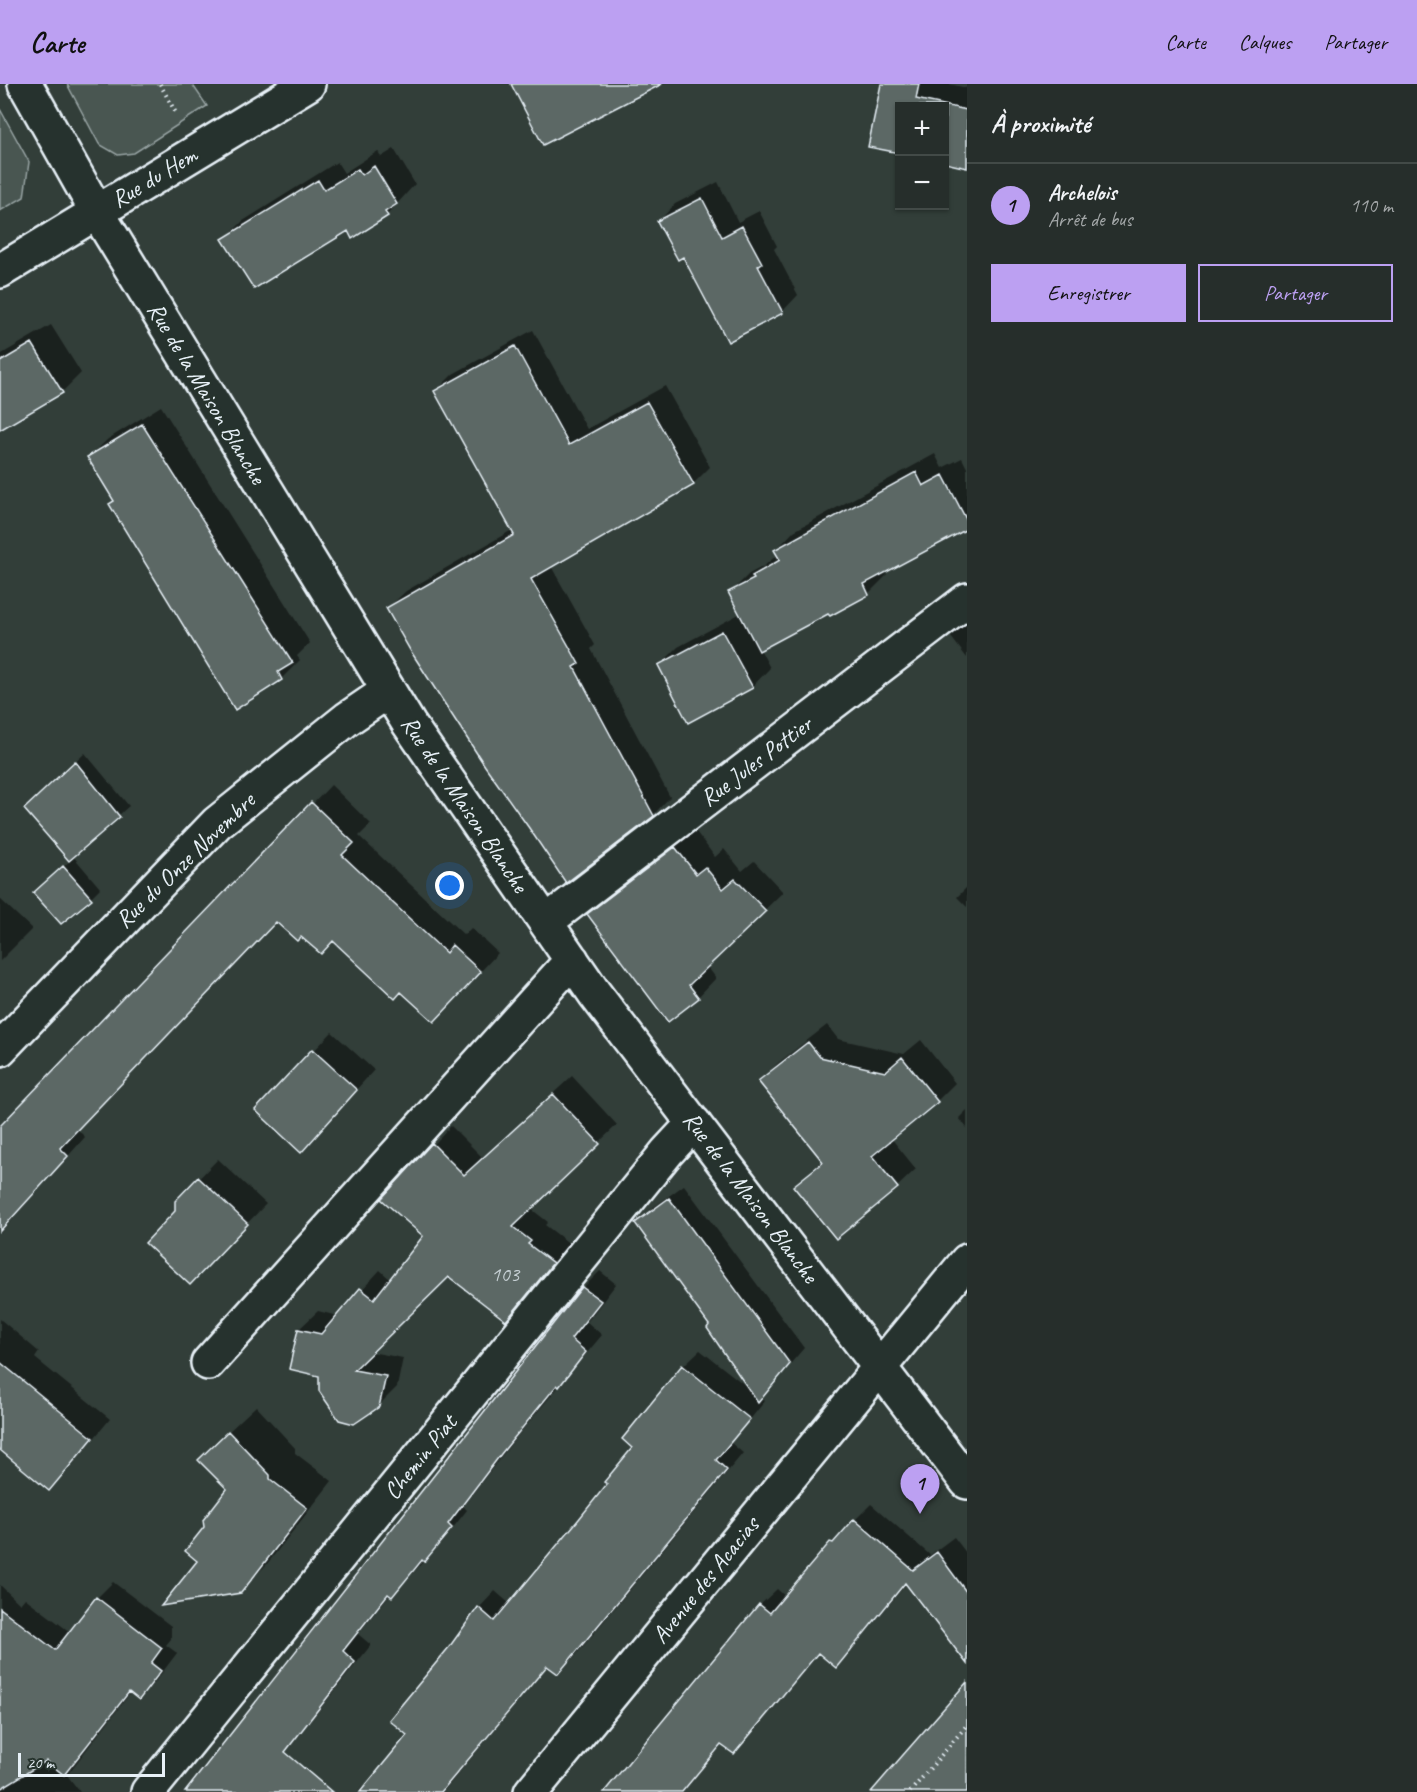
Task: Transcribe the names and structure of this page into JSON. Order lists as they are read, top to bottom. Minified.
{"streets":{"street":["Rue du Hem","Rue de la Maison Blanche","Rue Jules Pottier","Rue du Onze Novembre","Chemin Piat","Avenue des Acacias"]},"crossings":[["Rue du Hem","Rue de la Maison Blanche"],["Rue de la Maison Blanche","Rue Jules Pottier"],["Rue de la Maison Blanche","Rue du Onze Novembre"],["Rue de la Maison Blanche","Chemin Piat"],["Rue de la Maison Blanche","Avenue des Acacias"]],"house_numbers":["103"],"scale_bar":"20 m","page":{"header":"Carte","nav":["Carte","Calques","Partager"],"heading":"À proximité","map_buttons":["+","−"],"list":[{"mark":"1","name":"Archelois","note":"Arrêt de bus","value":"110 m"}],"buttons":["Enregistrer","Partager"],"pins":"1","scale":"20 m"}}
